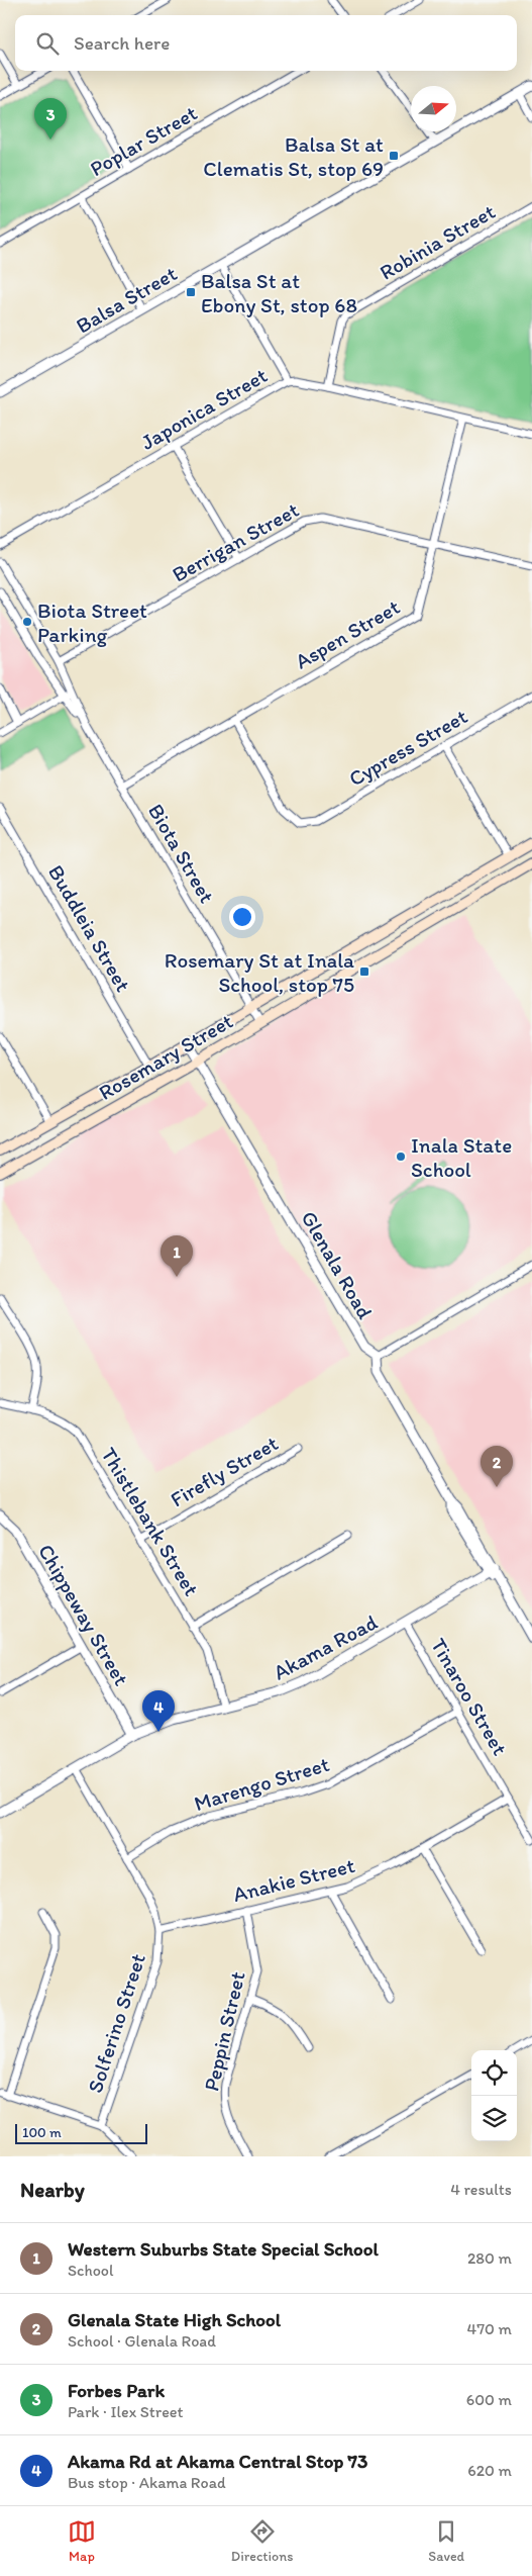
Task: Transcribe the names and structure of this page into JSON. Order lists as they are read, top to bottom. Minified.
{"streets":{"main road":["Rosemary Street"],"street":["Poplar Street","Robinia Street","Balsa Street","Japonica Street","Berrigan Street","Aspen Street","Cypress Street","Biota Street","Buddleia Street","Glenala Road","Firefly Street","Thistlebank Street","Chippeway Street","Akama Road","Tinaroo Street","Marengo Street","Anakie Street","Solferino Street","Peppin Street"]},"crossings":[["Robinia Street","Japonica Street"],["Japonica Street","Aspen Street"],["Berrigan Street","Aspen Street"],["Berrigan Street","Biota Street"],["Aspen Street","Cypress Street"],["Aspen Street","Biota Street"],["Biota Street","Rosemary Street"],["Buddleia Street","Rosemary Street"],["Rosemary Street","Glenala Road"],["Firefly Street","Thistlebank Street"],["Thistlebank Street","Akama Road"],["Chippeway Street","Akama Road"],["Akama Road","Tinaroo Street"],["Akama Road","Solferino Street"],["Tinaroo Street","Marengo Street"],["Tinaroo Street","Anakie Street"],["Marengo Street","Solferino Street"],["Anakie Street","Solferino Street"],["Anakie Street","Peppin Street"]],"places":{"transit":["Balsa St at Clematis St, stop 69","Balsa St at Ebony St, stop 68","Rosemary St at Inala School, stop 75"],"other":["Biota Street Parking","Inala State School"]},"scale_bar":"100 m","north":"right","page":{"search":"Search here","pins":["3","1","2","4"],"scale":"100 m","heading":["Nearby","4 results"],"list":[{"mark":"1","name":"Western Suburbs State Special School","note":"School","value":"280 m"},{"mark":"2","name":"Glenala State High School","note":"School · Glenala Road","value":"470 m"},{"mark":"3","name":"Forbes Park","note":"Park · Ilex Street","value":"600 m"},{"mark":"4","name":"Akama Rd at Akama Central Stop 73","note":"Bus stop · Akama Road","value":"620 m"}],"nav":["Map","Directions","Saved"]}}
